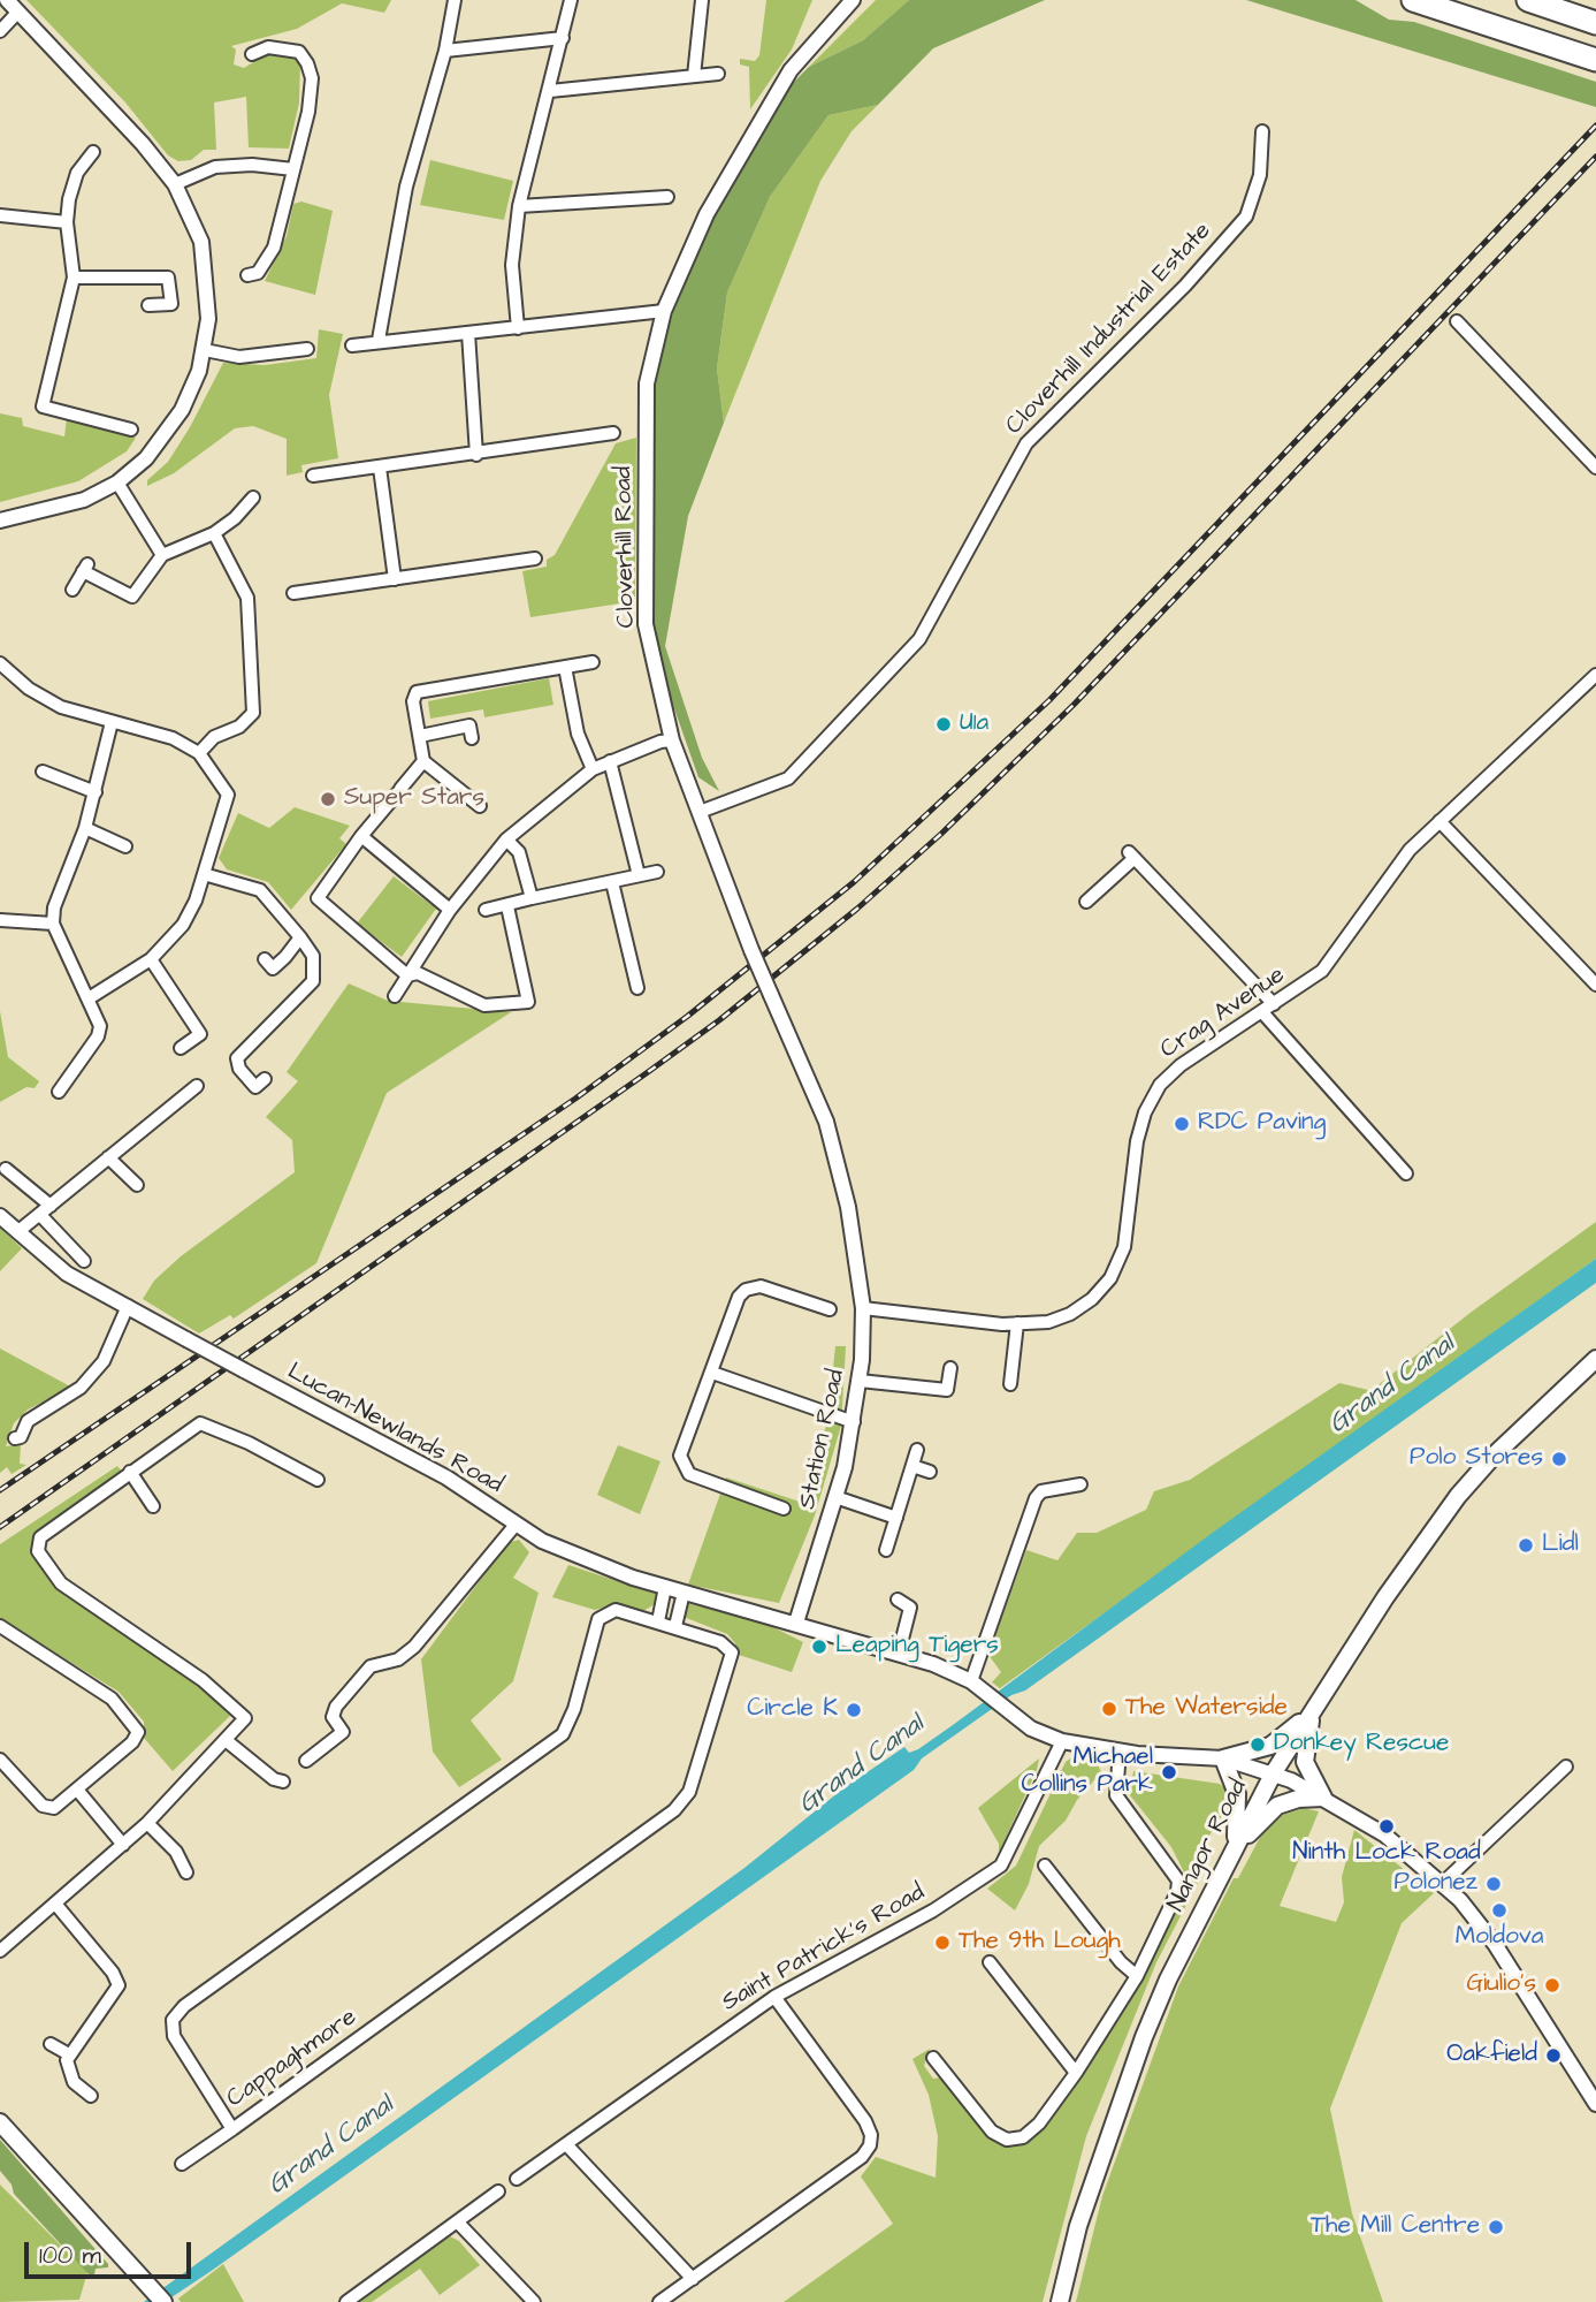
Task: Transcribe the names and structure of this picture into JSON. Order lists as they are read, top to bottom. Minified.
{"streets":{"main road":["Nangor Road"],"street":["Cloverhill Industrial Estate","Cloverhill Road","Crag Avenue","Lucan-Newlands Road","Station Road","Saint Patrick's Road","Cappaghmore"]},"crossings":[["Cloverhill Industrial Estate","Cloverhill Road"],["Cloverhill Road","Crag Avenue"],["Cloverhill Road","Station Road"],["Crag Avenue","Station Road"],["Lucan-Newlands Road","Station Road"],["Lucan-Newlands Road","Nangor Road"],["Lucan-Newlands Road","Saint Patrick's Road"]],"water":["Grand Canal"],"places":["U1a","Super Stars","RDC Paving","Polo Stores","Lidl","Leaping Tigers","The Waterside","Circle K","Donkey Rescue","Michael Collins Park","Ninth Lock Road","Polonez","Moldova","The 9th Lough","Giulio's","Oakfield","The Mill Centre"],"scale_bar":"100 m"}
